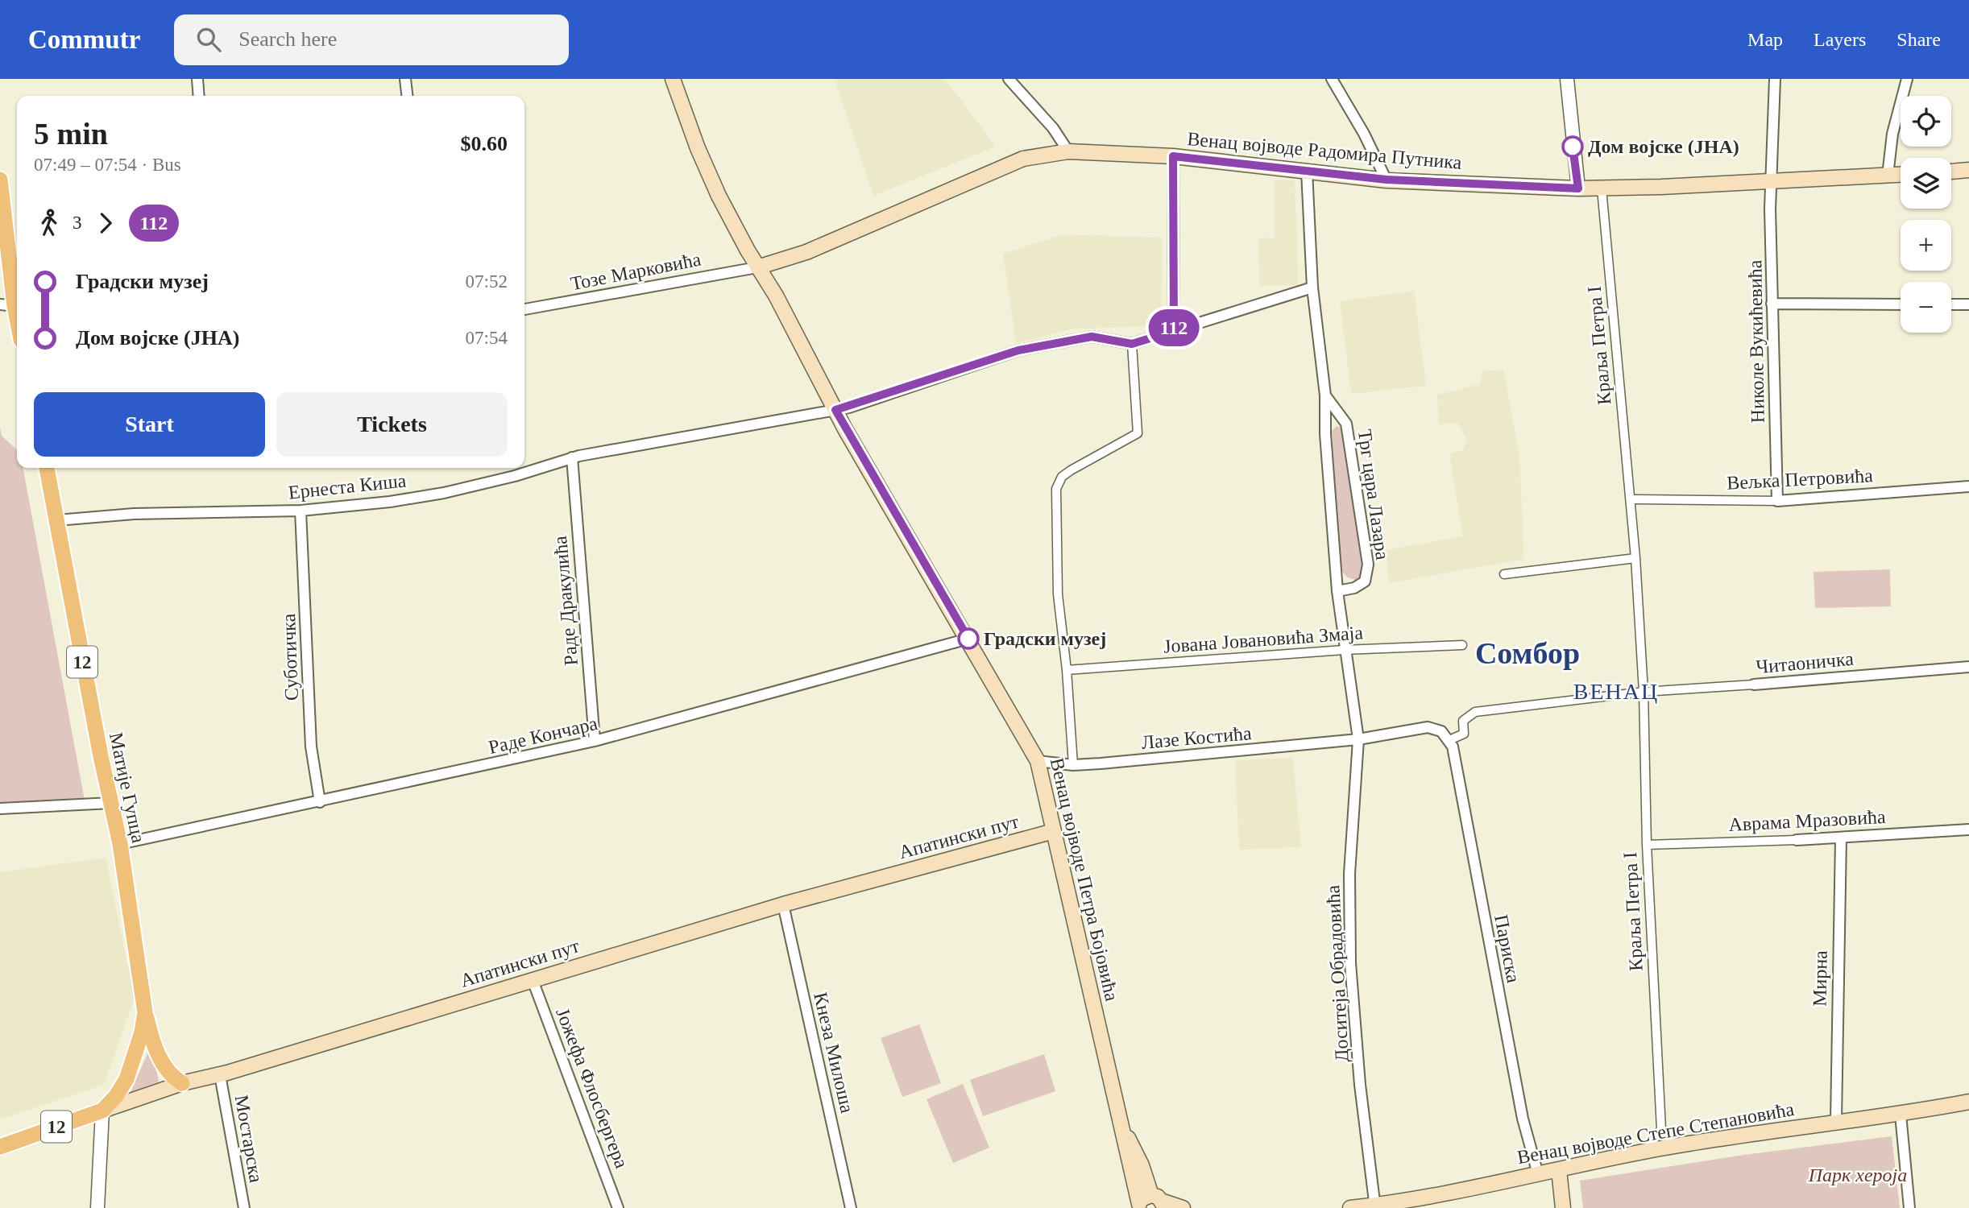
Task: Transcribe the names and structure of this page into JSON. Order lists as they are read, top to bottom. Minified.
{"streets":{"main road":["Венац војводе Радомира Путника","12","Матије Гупца","Апатински пут","Венац војводе Петра Бојовића","Венац војводе Степе Степановића"],"street":["Тозе Марковића","Николе Вукићевића","Краља Петра I","Вељка Петровића","Ернеста Киша","Трг цара Лазара","Раде Дракулића","Јована Јовановића Змаја","Суботичка","Читаоничка","Раде Кончара","Лазе Костића","Аврама Мразовића","Париска","Доситеја Обрадовића","Мирна","Кнеза Милоша","Јожефа Флосбергера","Мостарска"]},"crossings":[["Венац војводе Радомира Путника","Тозе Марковића"],["Венац војводе Радомира Путника","Николе Вукићевића"],["Венац војводе Радомира Путника","Краља Петра I"],["Венац војводе Радомира Путника","Трг цара Лазара"],["Венац војводе Радомира Путника","Венац војводе Петра Бојовића"],["Тозе Марковића","Венац војводе Петра Бојовића"],["Николе Вукићевића","Вељка Петровића"],["Краља Петра I","Вељка Петровића"],["Краља Петра I","Читаоничка"],["Краља Петра I","Аврама Мразовића"],["Ернеста Киша","Раде Дракулића"],["Ернеста Киша","Суботичка"],["Ернеста Киша","Матије Гупца"],["Ернеста Киша","Венац војводе Петра Бојовића"],["Трг цара Лазара","Доситеја Обрадовића"],["Раде Дракулића","Раде Кончара"],["Јована Јовановића Змаја","Доситеја Обрадовића"],["Суботичка","Раде Кончара"],["Раде Кончара","Матије Гупца"],["Раде Кончара","Венац војводе Петра Бојовића"],["Лазе Костића","Венац војводе Петра Бојовића"],["Лазе Костића","Париска"],["Лазе Костића","Доситеја Обрадовића"],["Матије Гупца","Апатински пут"],["Аврама Мразовића","Мирна"],["Апатински пут","Венац војводе Петра Бојовића"],["Апатински пут","Кнеза Милоша"],["Апатински пут","Јожефа Флосбергера"],["Апатински пут","Мостарска"],["Париска","Венац војводе Степе Степановића"],["Доситеја Обрадовића","Венац војводе Степе Степановића"],["Мирна","Венац војводе Степе Степановића"]],"districts":["Сомбор","ВЕНАЦ"],"parks":["Парк хероја"],"places":["Дом војске (ЈНА)","Градски музеј"],"lines":["bus line 112"],"page":{"header":"Commutr","search":"Search here","nav":["Map","Layers","Share"],"on_map":"112","map_buttons":["+","−"],"heading":["5 min","07:49 – 07:54 · Bus","$0.60"],"legs":["3","112"],"list":[{"name":"Градски музеј","value":"07:52"},{"name":"Дом војске (ЈНА)","value":"07:54"}],"buttons":["Start","Tickets"]}}
